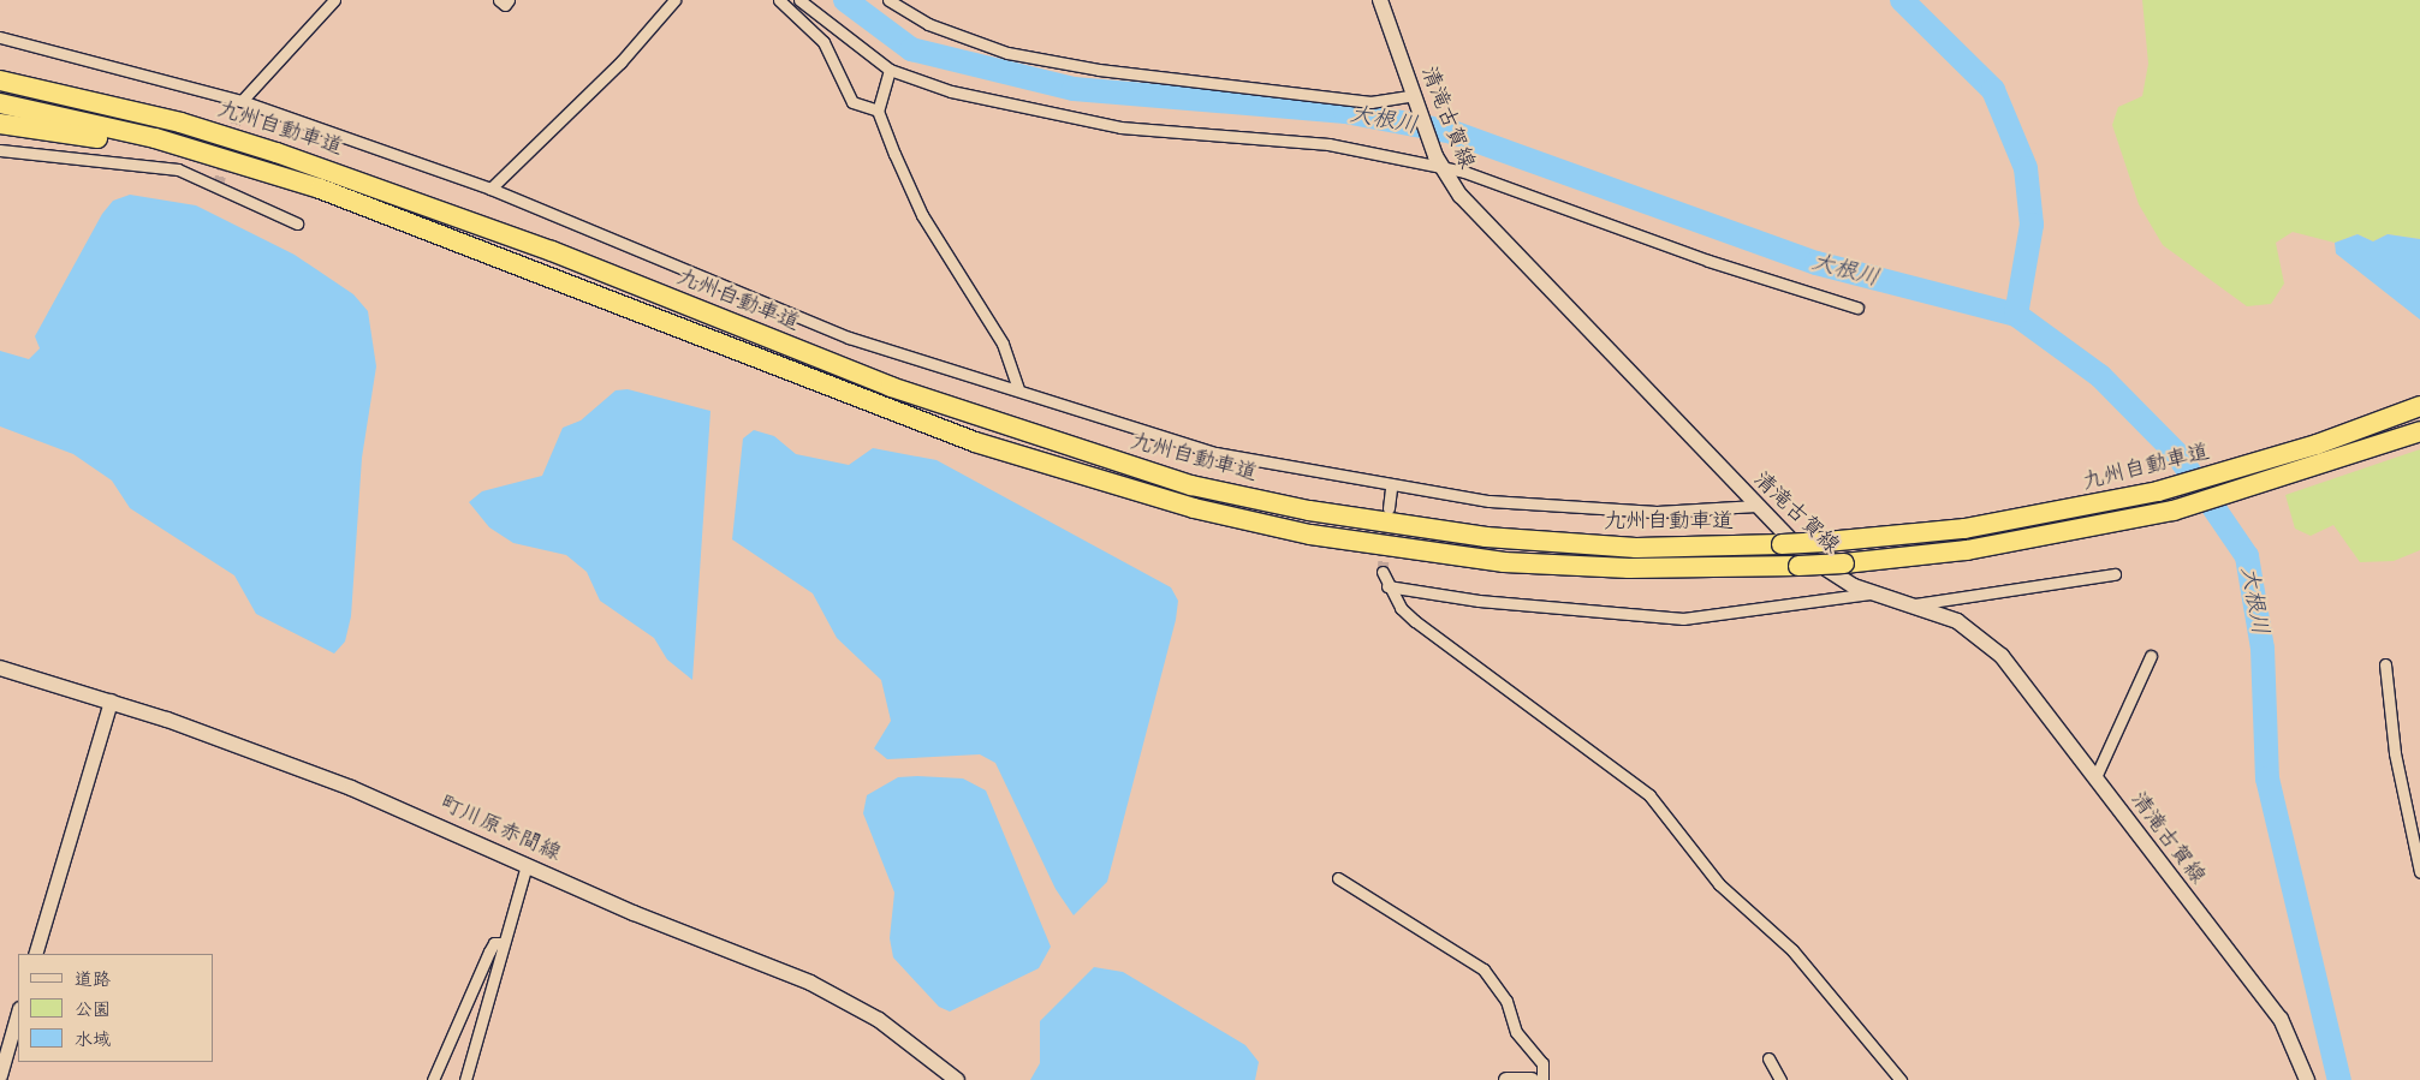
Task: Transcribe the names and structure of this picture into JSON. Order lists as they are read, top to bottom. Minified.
{"streets":{"highway":["九州自動車道"],"main road":["清滝古賀線","町川原赤間線"]},"water":["大根川"],"legend":["道路","公園","水域"]}
